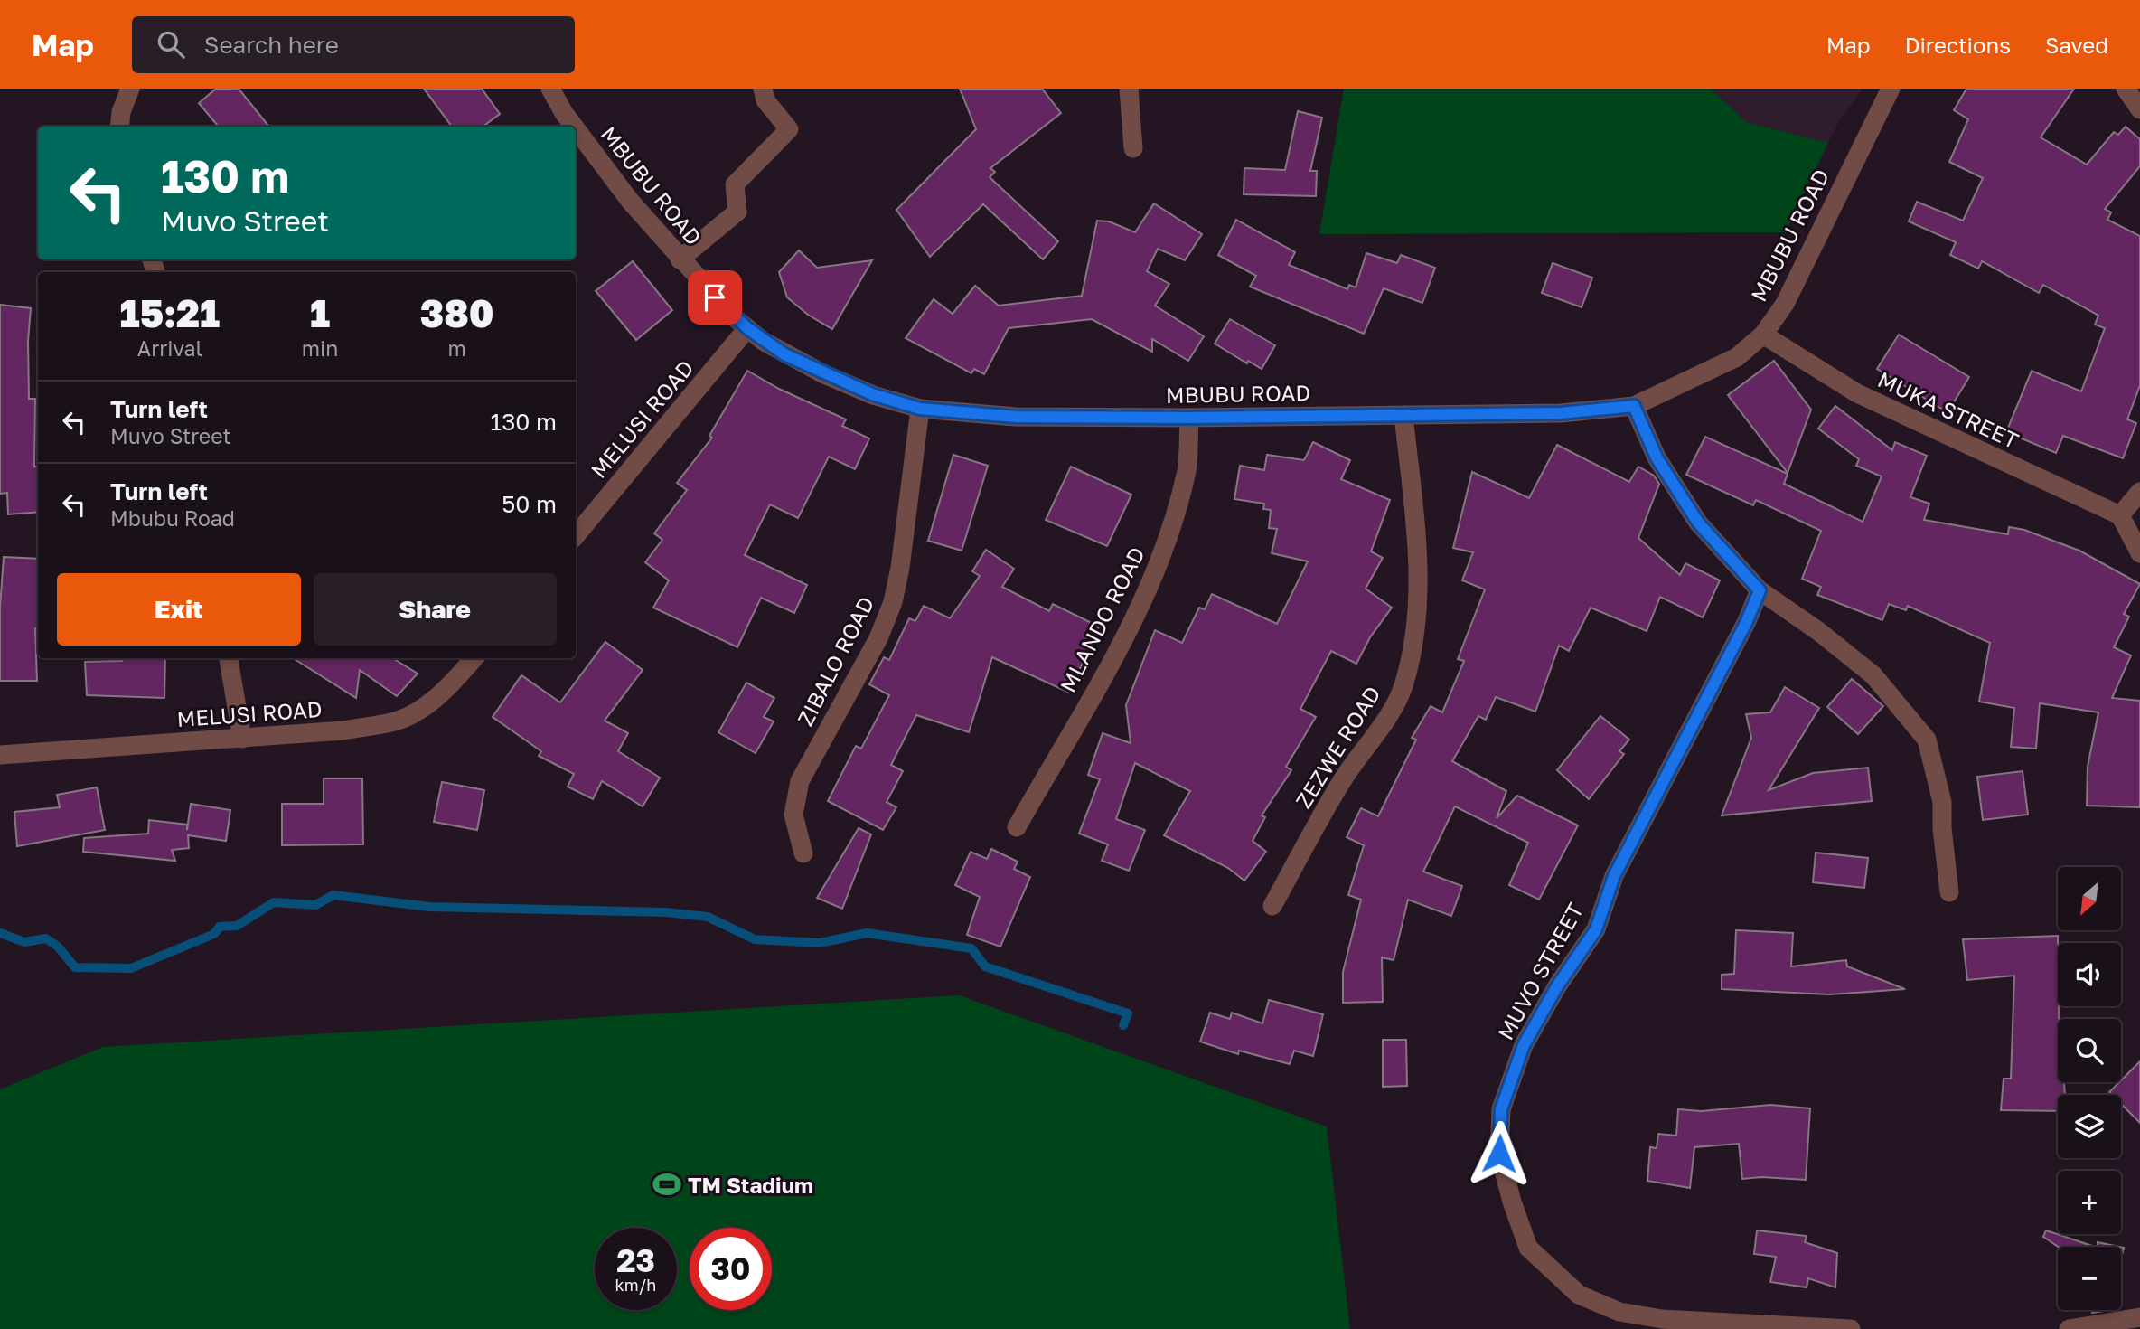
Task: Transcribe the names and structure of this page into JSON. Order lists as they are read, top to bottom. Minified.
{"streets":{"street":["MBUBU ROAD","MUKA STREET","MELUSI ROAD","MLANDO ROAD","ZIBALO ROAD","ZEZWE ROAD","MUVO STREET"]},"crossings":[["MBUBU ROAD","MUKA STREET"],["MBUBU ROAD","MELUSI ROAD"],["MBUBU ROAD","MLANDO ROAD"],["MBUBU ROAD","ZIBALO ROAD"],["MBUBU ROAD","ZEZWE ROAD"]],"places":{"sports":["TM Stadium"]},"north":"bottom left","page":{"header":"Map","search":"Search here","nav":["Map","Directions","Saved"],"turn":["130 m","Muvo Street"],"eta":["15:21","Arrival","1","min","380","m"],"list":[{"name":"Turn left","note":"Muvo Street","value":"130 m"},{"name":"Turn left","note":"Mbubu Road","value":"50 m"}],"buttons":["Exit","Share"],"map_buttons":["+","−"],"speed":"23 km/h","limit":"30"}}
